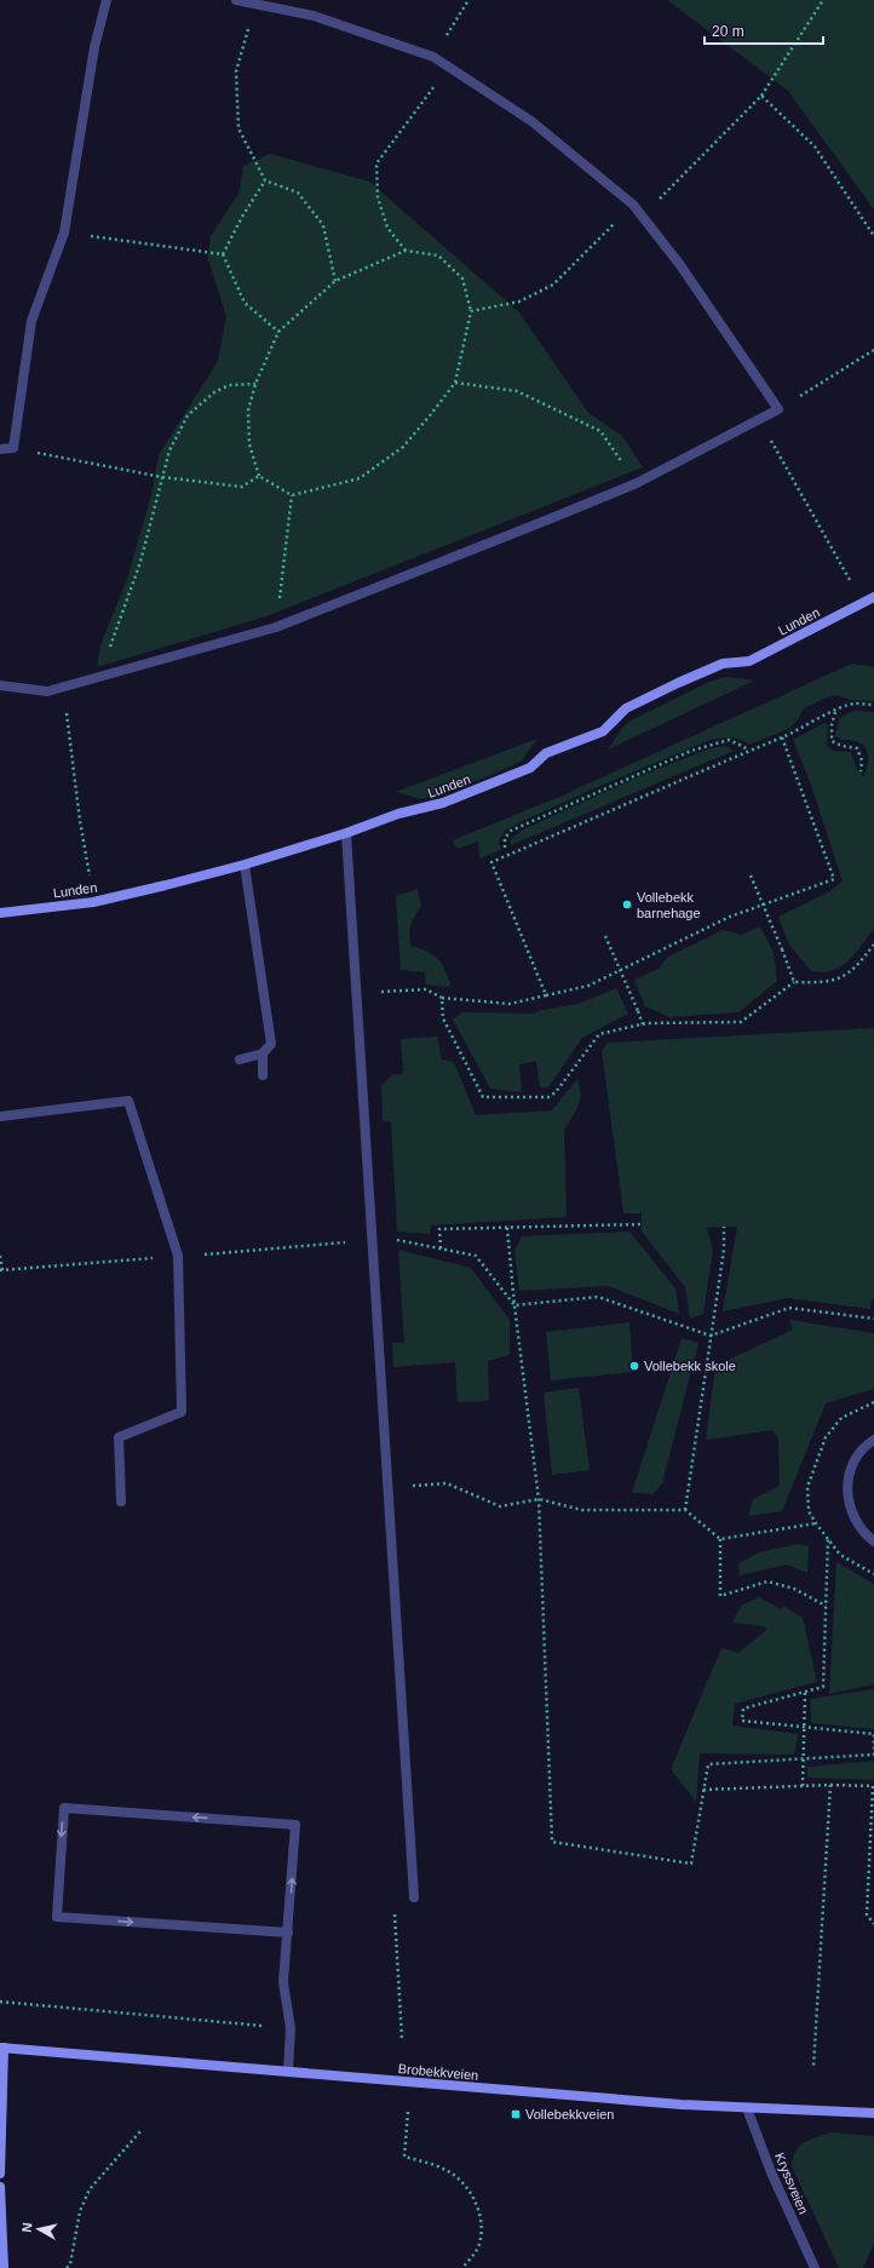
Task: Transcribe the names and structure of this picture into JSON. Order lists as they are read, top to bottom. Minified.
{"streets":{"street":["Lunden","Brobekkveien","Kryssveien"]},"crossings":[["Brobekkveien","Kryssveien"]],"places":{"other":["Vollebekk barnehage","Vollebekk skole"],"transit":["Vollebekkveien"]},"scale_bar":"20 m","north":"left"}
